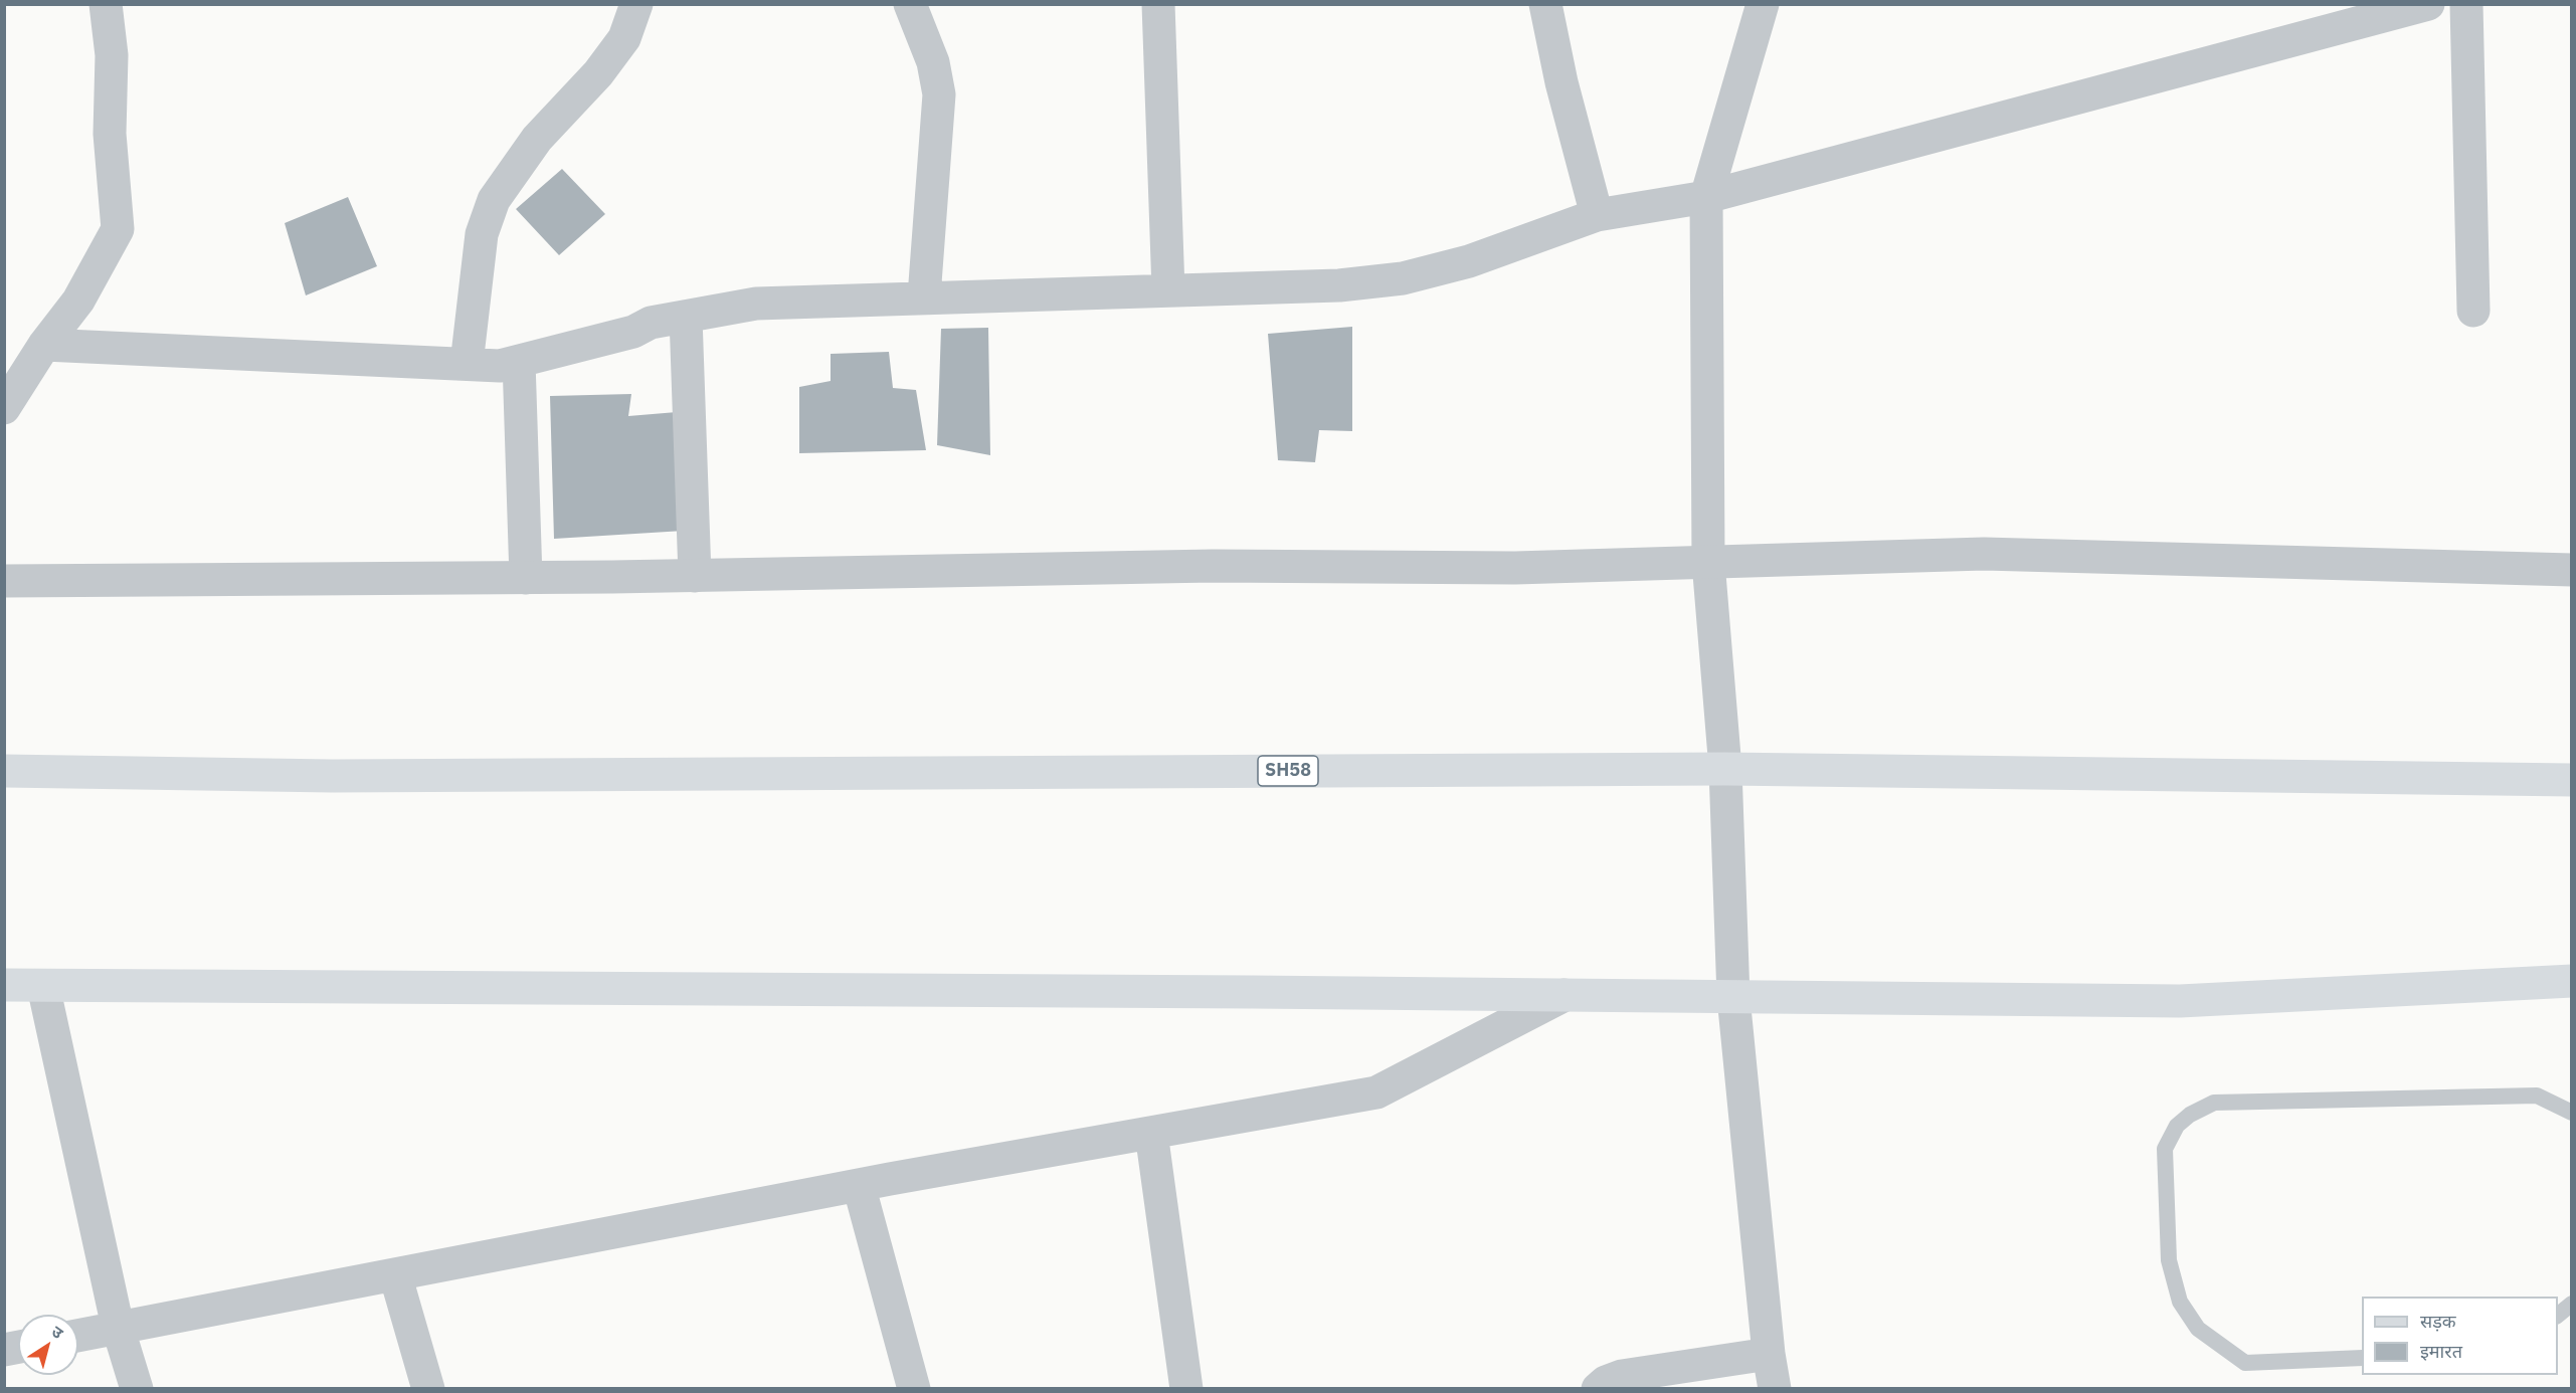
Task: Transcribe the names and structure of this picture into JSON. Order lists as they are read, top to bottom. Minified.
{"streets":{"main road":["SH58"]},"legend":["सड़क","इमारत"],"north":"top right"}
